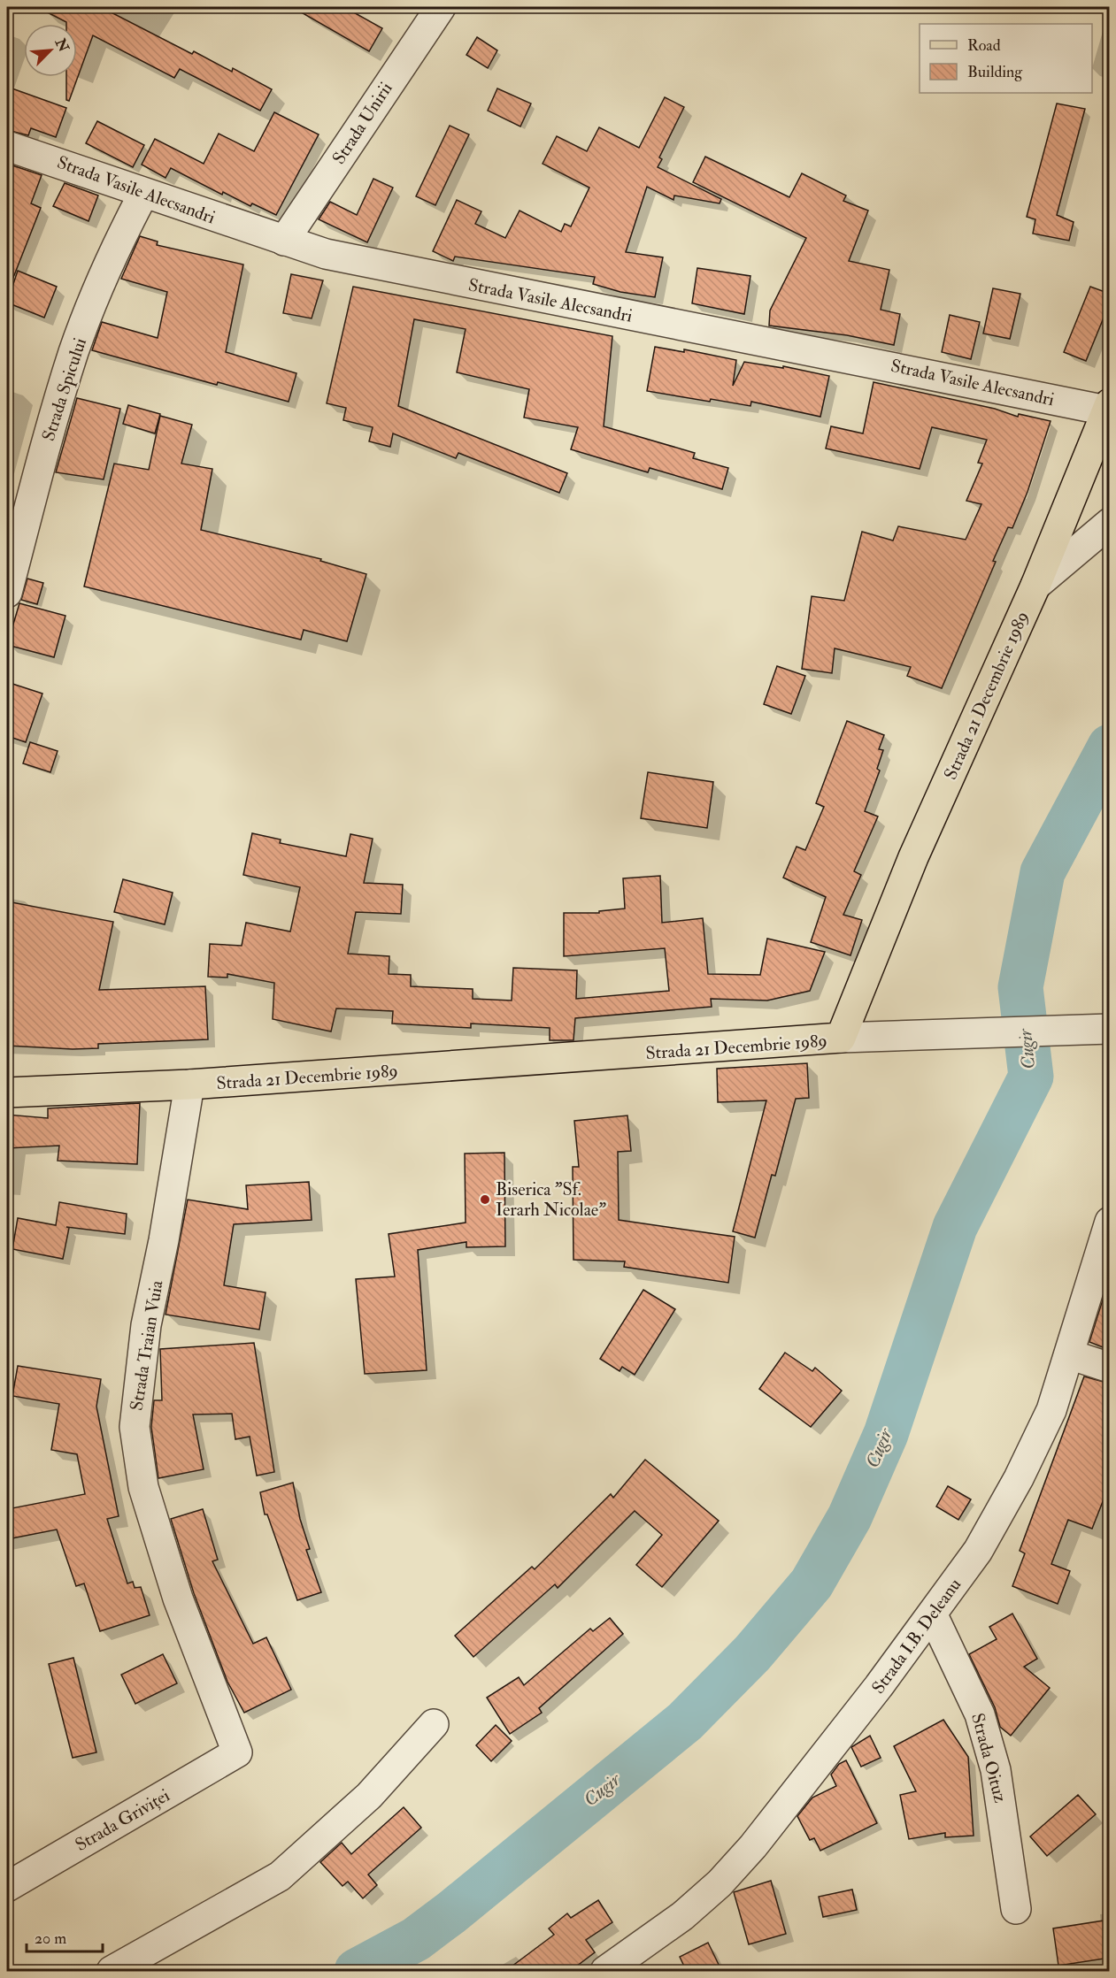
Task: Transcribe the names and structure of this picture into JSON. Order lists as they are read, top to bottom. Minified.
{"streets":{"main road":["Strada 21 Decembrie 1989"],"street":["Strada Unirii","Strada Vasile Alecsandri","Strada Spicului","Strada Traian Vuia","Strada I.B. Deleanu","Strada Oituz","Strada Griviței"]},"crossings":[["Strada Unirii","Strada Vasile Alecsandri"],["Strada Vasile Alecsandri","Strada Spicului"],["Strada Vasile Alecsandri","Strada 21 Decembrie 1989"],["Strada 21 Decembrie 1989","Strada Traian Vuia"],["Strada Traian Vuia","Strada Griviței"],["Strada I.B. Deleanu","Strada Oituz"]],"water":["Cugir"],"places":["Biserica \"Sf. Ierarh Nicolae\""],"legend":["Road","Building"],"scale_bar":"20 m","north":"top right"}
